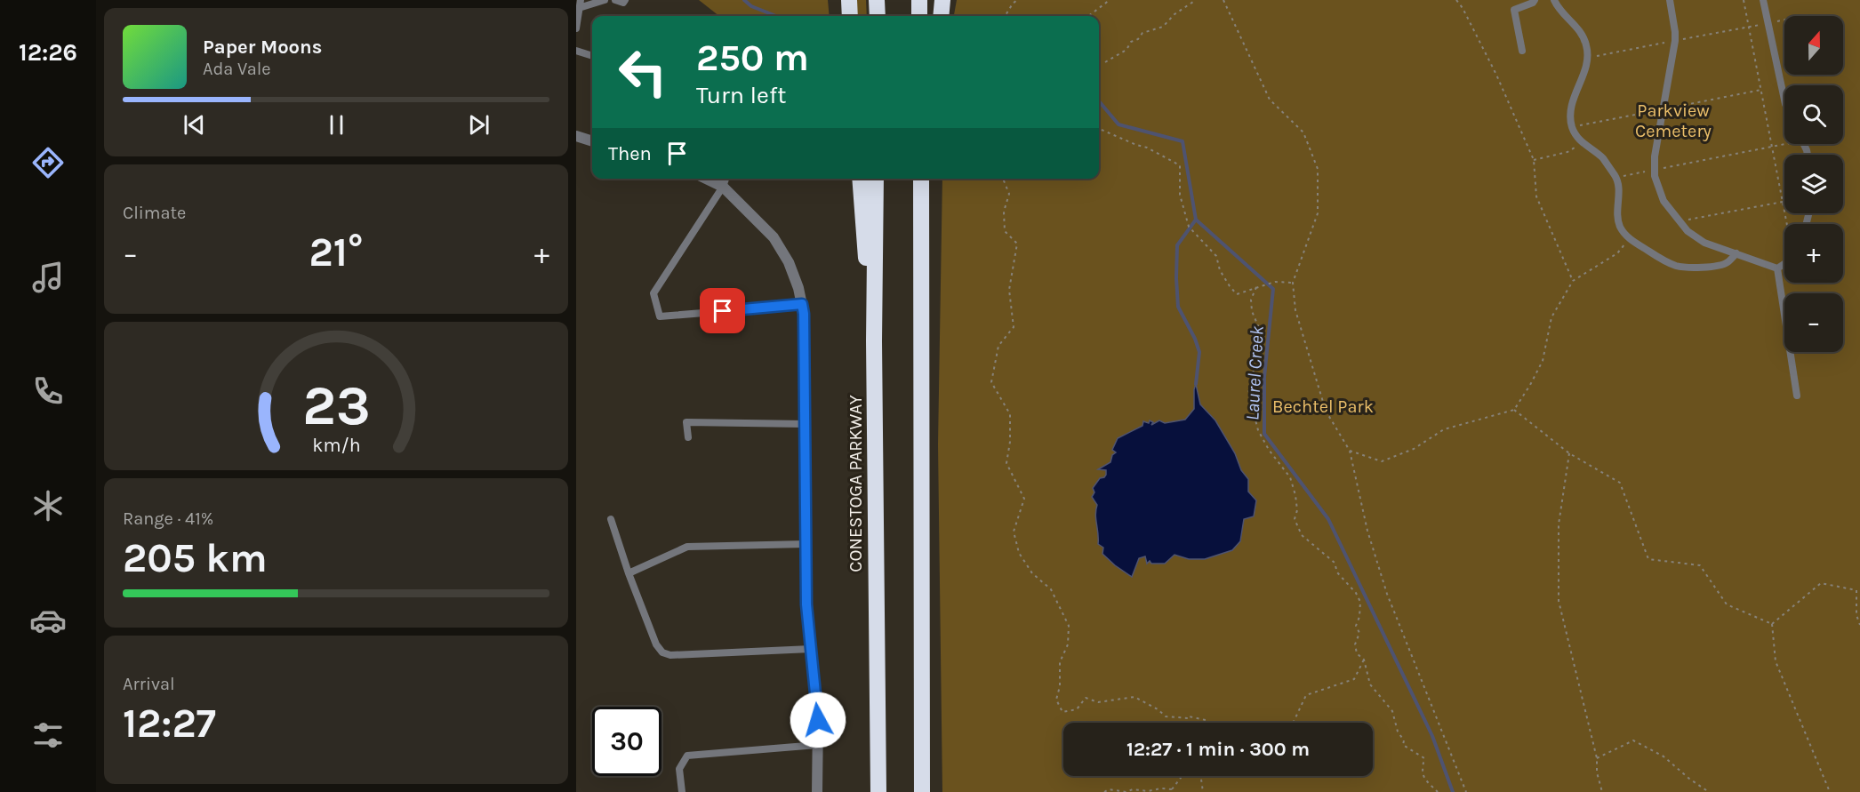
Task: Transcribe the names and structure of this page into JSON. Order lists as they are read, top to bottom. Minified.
{"streets":{"highway":["CONESTOGA PARKWAY"]},"water":["Laurel Creek"],"parks":["Parkview Cemetery","Bechtel Park"],"north":"top","page":{"tabs":"12:26","map_buttons":["+","−"],"turn":["250 m","Turn left"],"song":["Paper Moons","Ada Vale"],"then":"Then","tile":["Climate",["Range · 41%","205 km"],["Arrival","12:27"]],"heat":["−","21°","+"],"limit":"30","trip":"12:27 · 1 min · 300 m","gauge":["23","km/h"]}}
